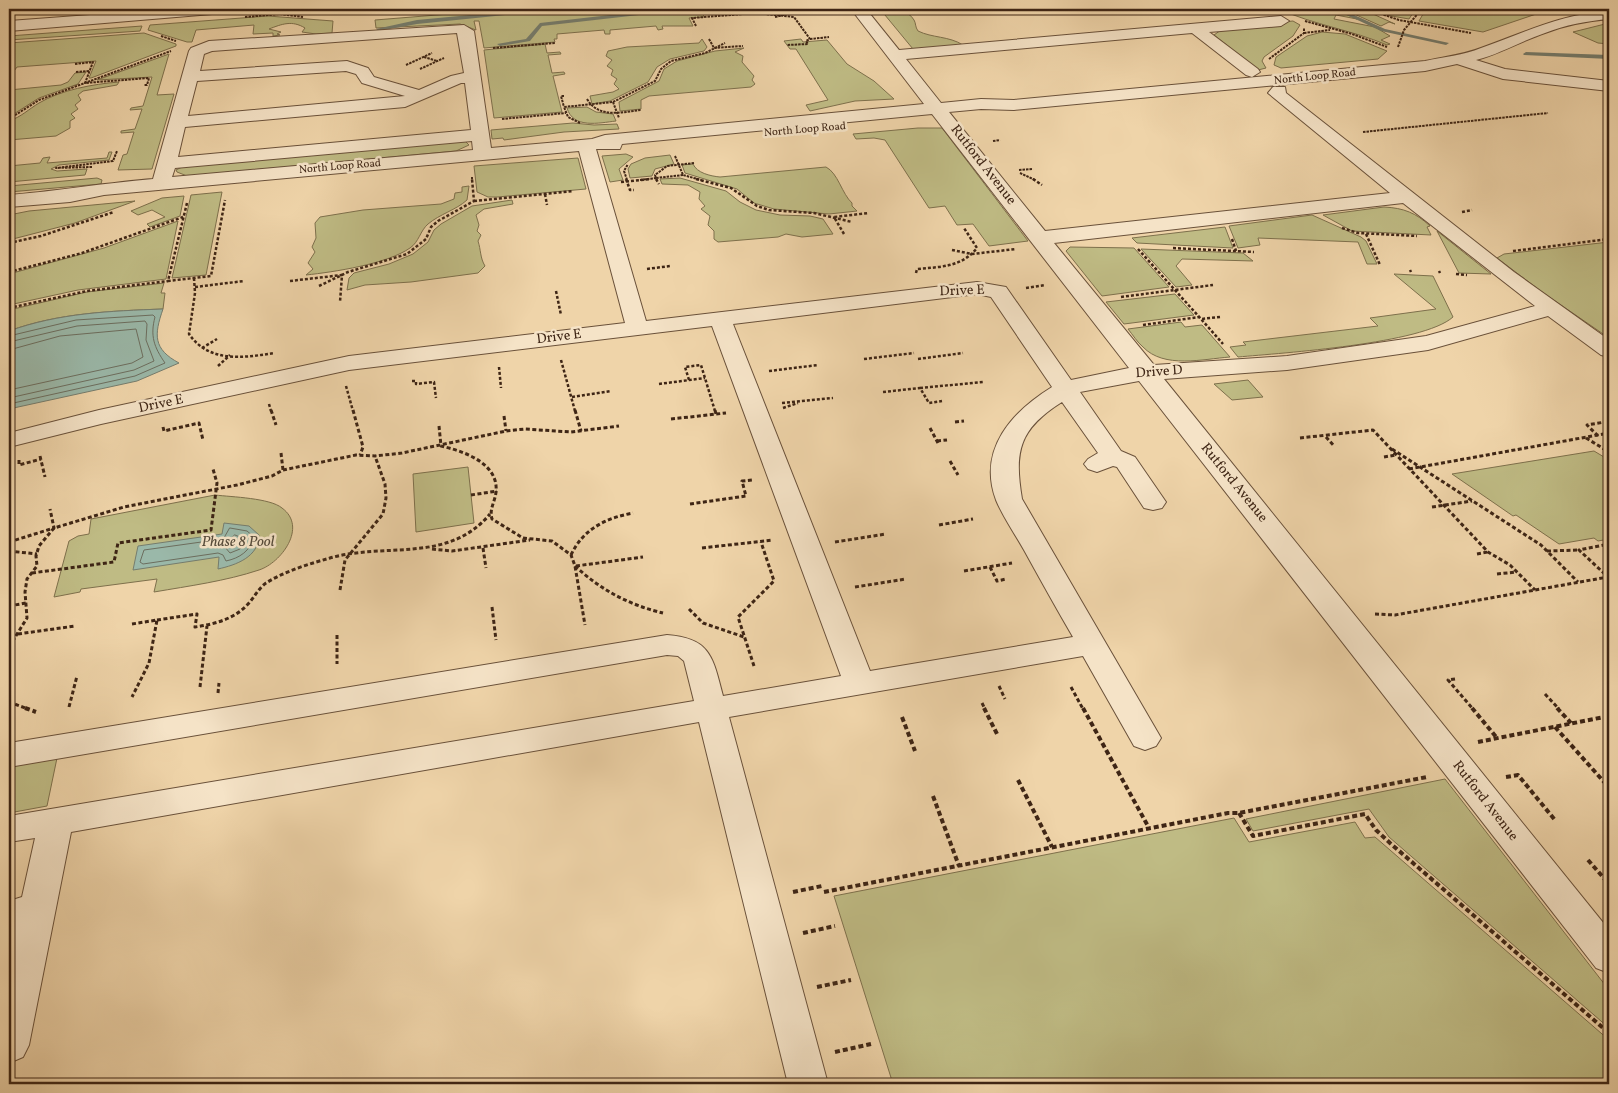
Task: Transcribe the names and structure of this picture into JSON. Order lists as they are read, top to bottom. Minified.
{"streets":{"street":["North Loop Road","Rutford Avenue","Drive E","Drive D"]},"crossings":[["North Loop Road","Rutford Avenue"],["Rutford Avenue","Drive D"],["Drive E","Drive D"]],"water":["Phase 8 Pool"]}
